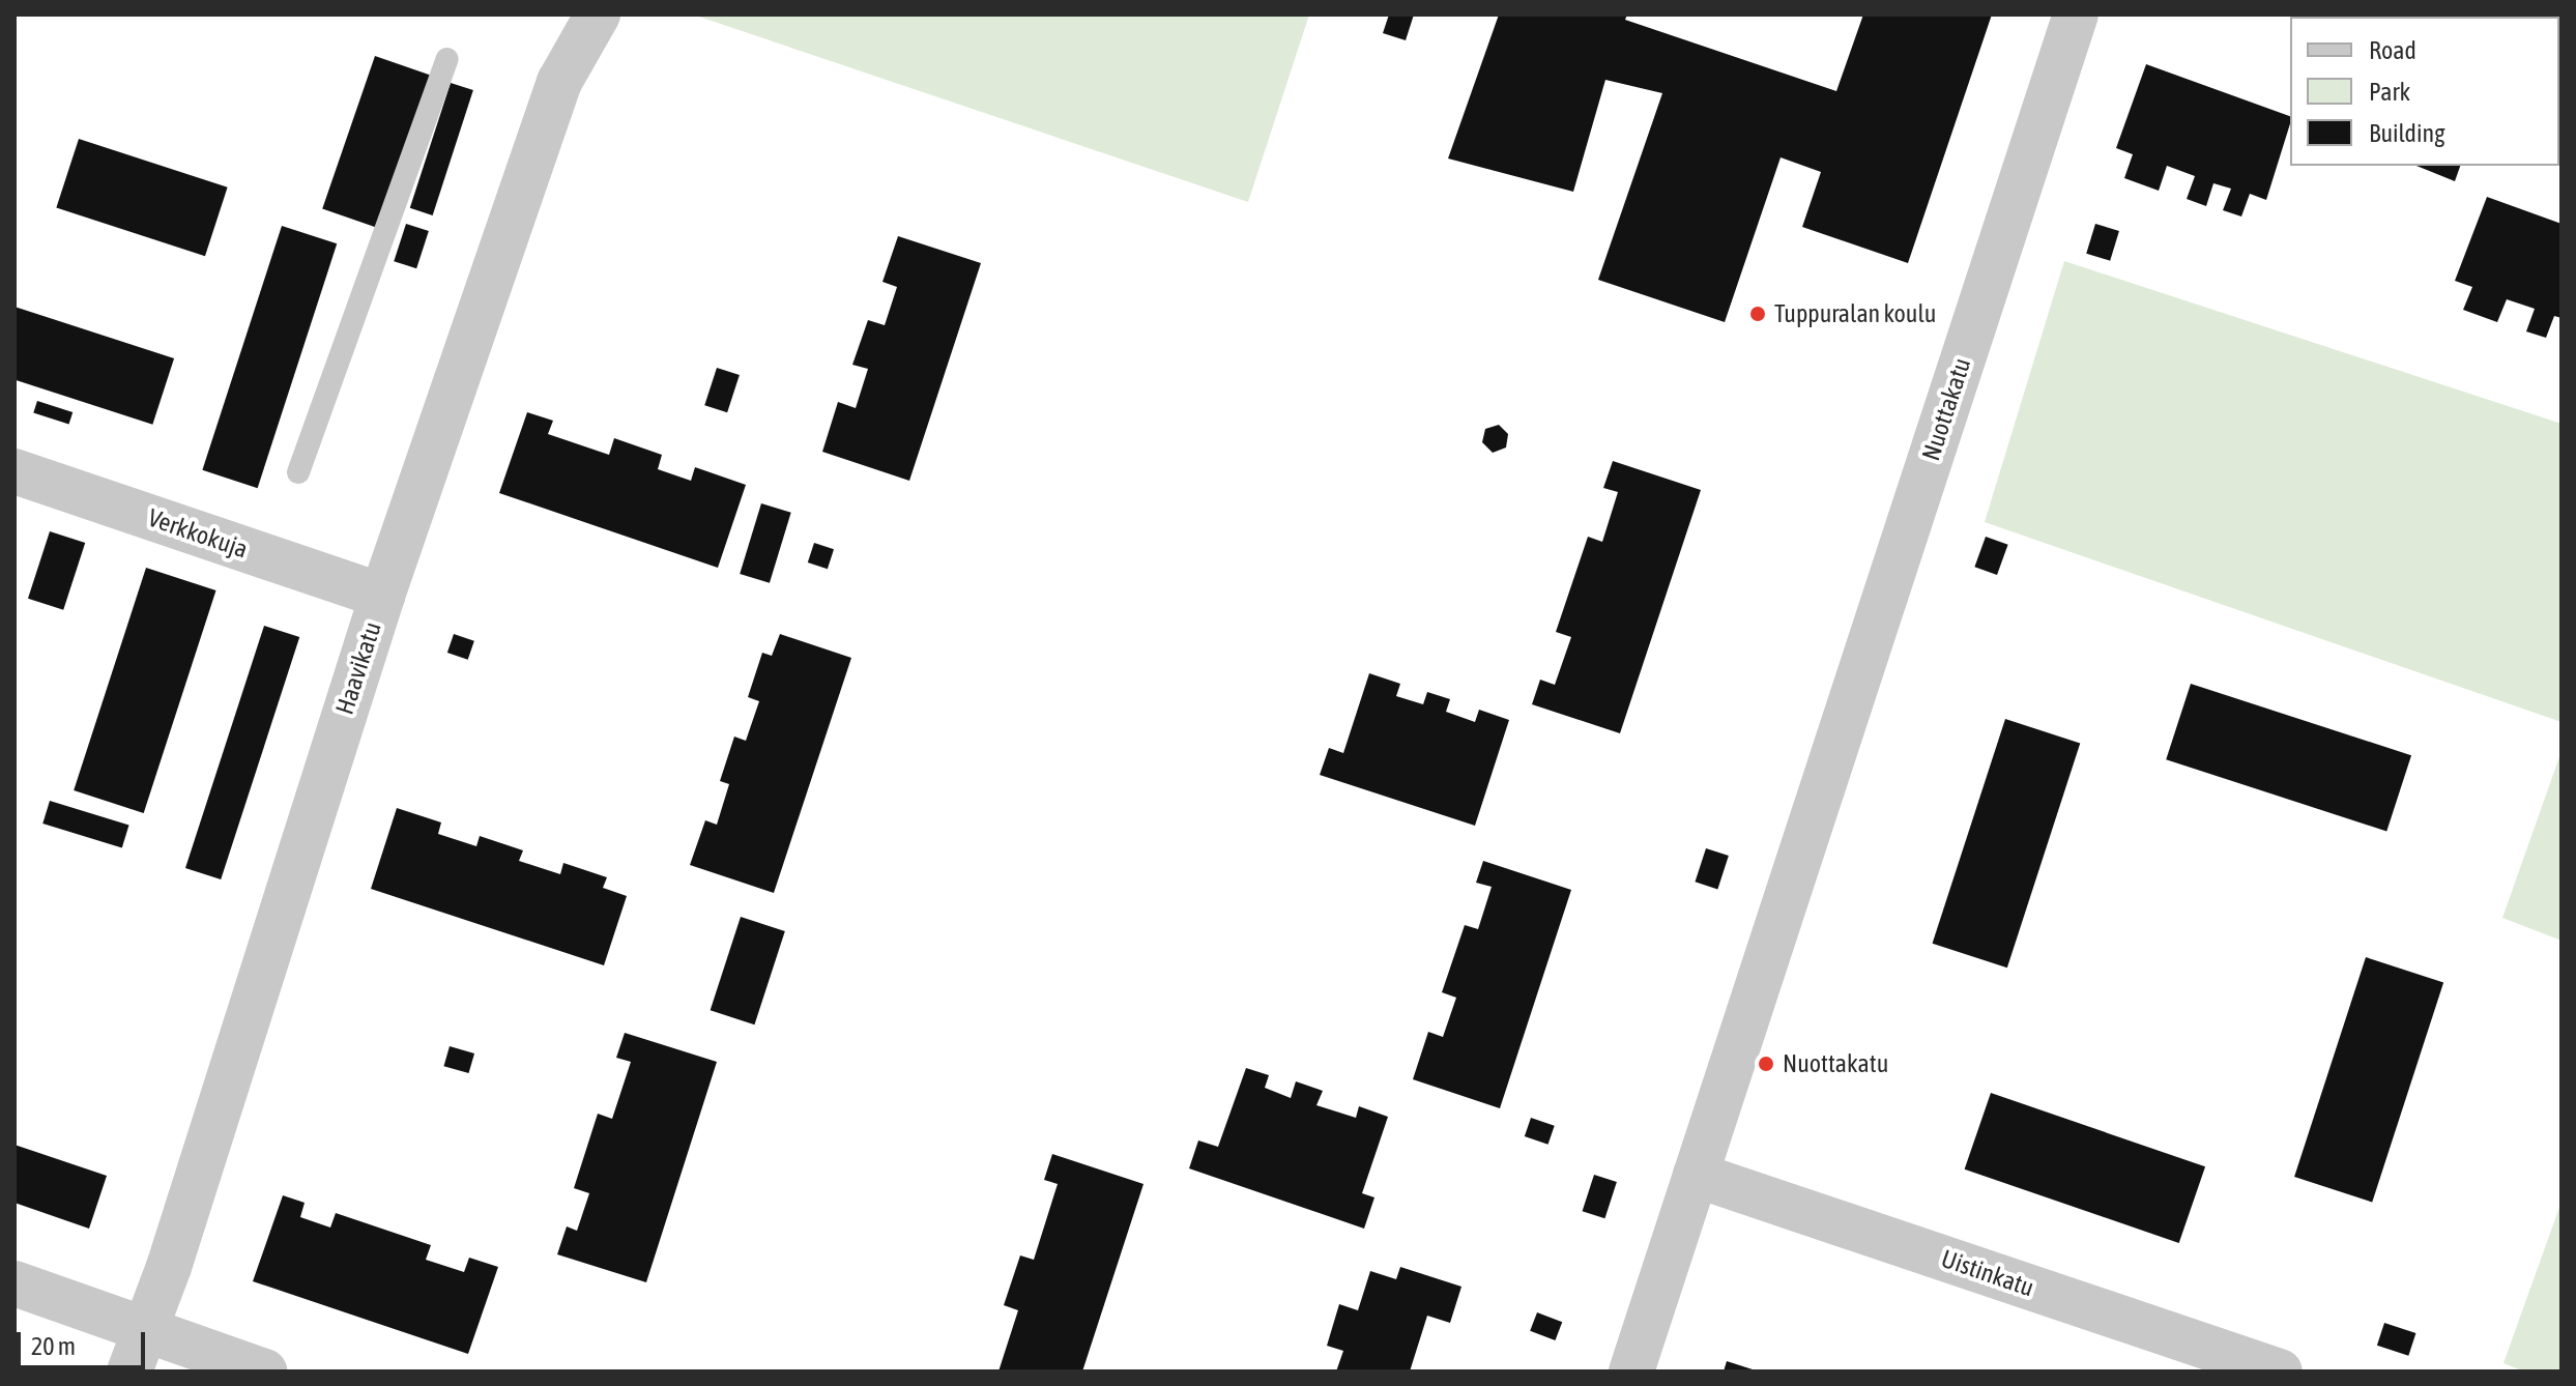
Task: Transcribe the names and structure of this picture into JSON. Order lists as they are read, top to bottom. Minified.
{"streets":{"street":["Nuottakatu","Verkkokuja","Haavikatu","Uistinkatu"]},"crossings":[["Nuottakatu","Uistinkatu"],["Verkkokuja","Haavikatu"]],"places":["Tuppuralan koulu","Nuottakatu"],"legend":["Road","Park","Building"],"scale_bar":"20 m"}
